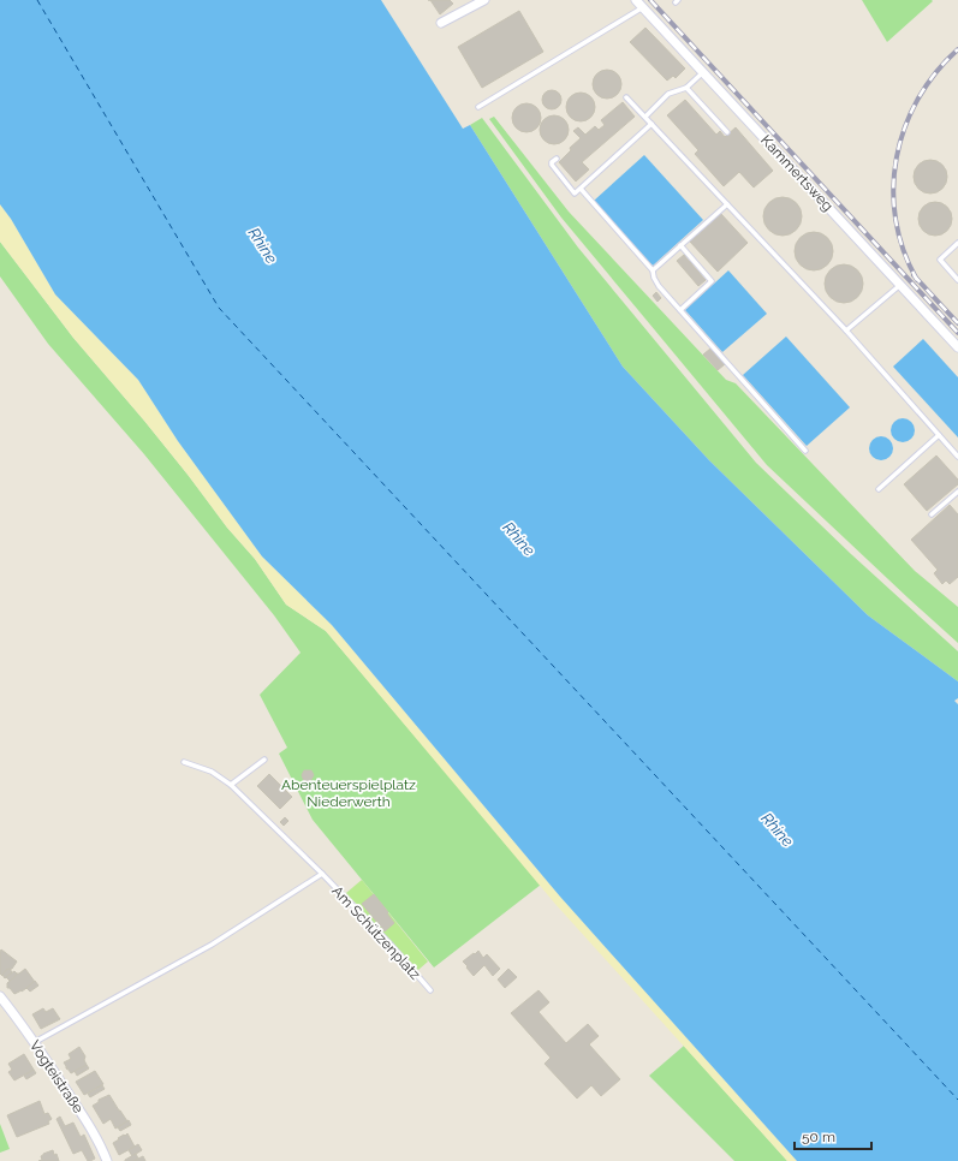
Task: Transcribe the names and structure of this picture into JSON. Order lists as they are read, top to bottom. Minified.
{"streets":{"street":["Kammertsweg","Vogteistraße"],"lane":["Am Schützenplatz"]},"water":["Rhine"],"parks":["Abenteuerspielplatz Niederwerth"],"scale_bar":"50 m"}
